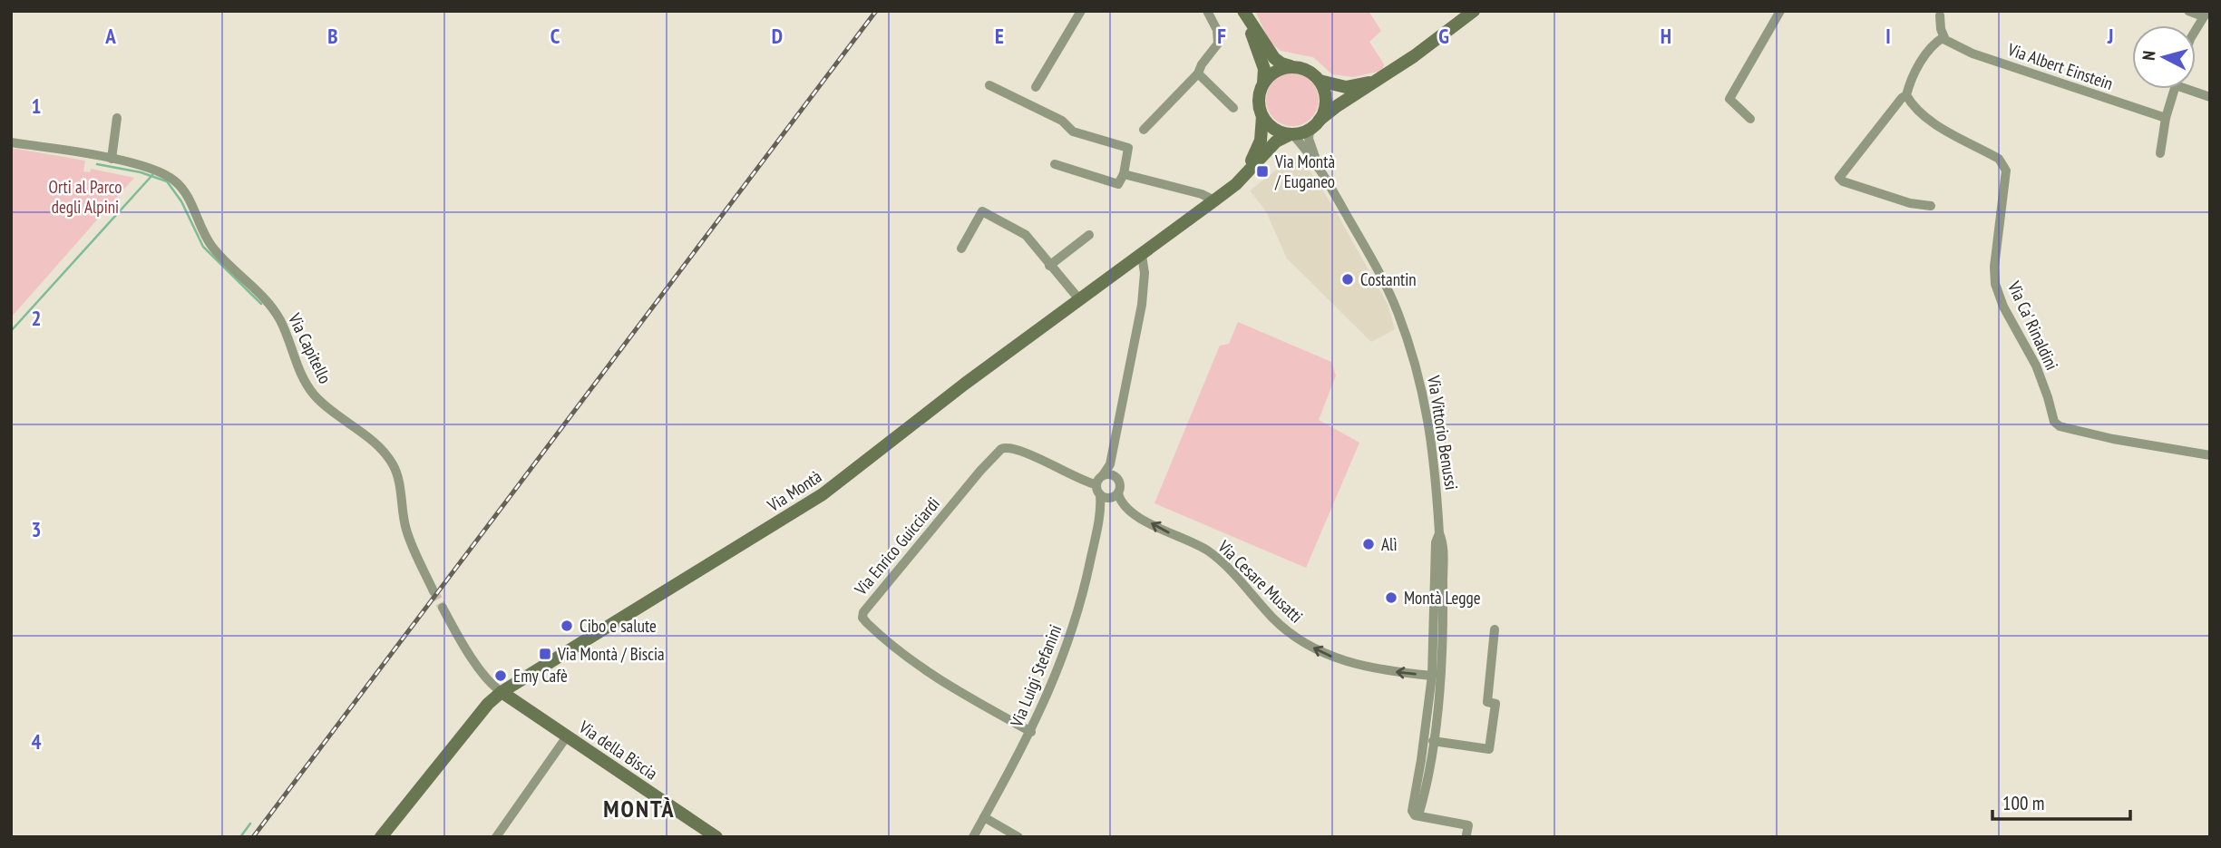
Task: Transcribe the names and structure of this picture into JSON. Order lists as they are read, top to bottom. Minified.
{"streets":{"main road":["Via Montà","Via della Biscia"],"street":["Via Albert Einstein","Via Ca' Rinaldini","Via Capitello","Via Vittorio Benussi","Via Enrico Guicciardi","Via Cesare Musatti","Via Luigi Stefanini"]},"crossings":[["Via Vittorio Benussi","Via Montà"],["Via Vittorio Benussi","Via Cesare Musatti"],["Via Montà","Via della Biscia"],["Via Enrico Guicciardi","Via Cesare Musatti"],["Via Enrico Guicciardi","Via Luigi Stefanini"],["Via Cesare Musatti","Via Luigi Stefanini"]],"one_way":["Via Cesare Musatti"],"districts":["MONTÀ"],"parks":["Orti al Parco degli Alpini"],"places":{"transit":["Via Montà / Euganeo","Via Montà / Biscia"],"other":["Costantin","Alì","Montà Legge","Cibo e salute","Emy Cafè"]},"scale_bar":"100 m","north":"left","grid":{"columns":["A","B","C","D","E","F","G","H","I","J"],"rows":["1","2","3","4"]}}
